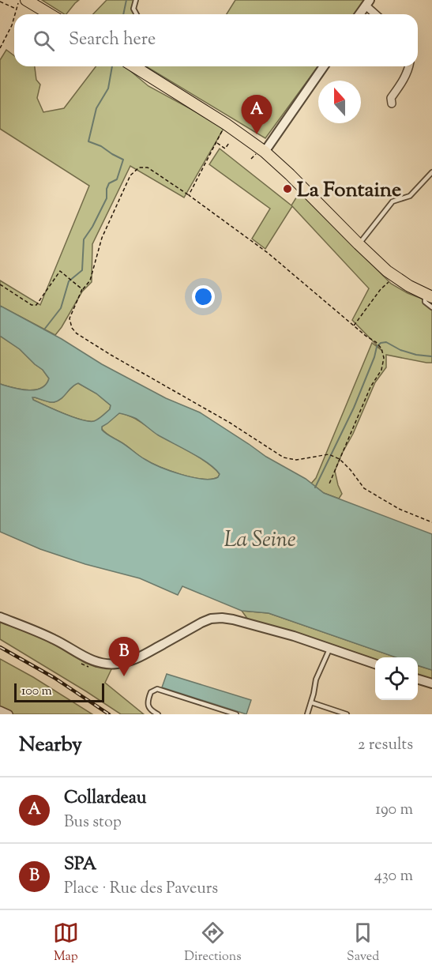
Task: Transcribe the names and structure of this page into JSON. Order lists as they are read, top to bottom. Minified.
{"water":["La Seine"],"places":["La Fontaine"],"scale_bar":"100 m","north":"top","page":{"search":"Search here","pins":["A","B"],"scale":"100 m","heading":["Nearby","2 results"],"list":[{"mark":"A","name":"Collardeau","note":"Bus stop","value":"190 m"},{"mark":"B","name":"SPA","note":"Place · Rue des Paveurs","value":"430 m"}],"nav":["Map","Directions","Saved"]}}
